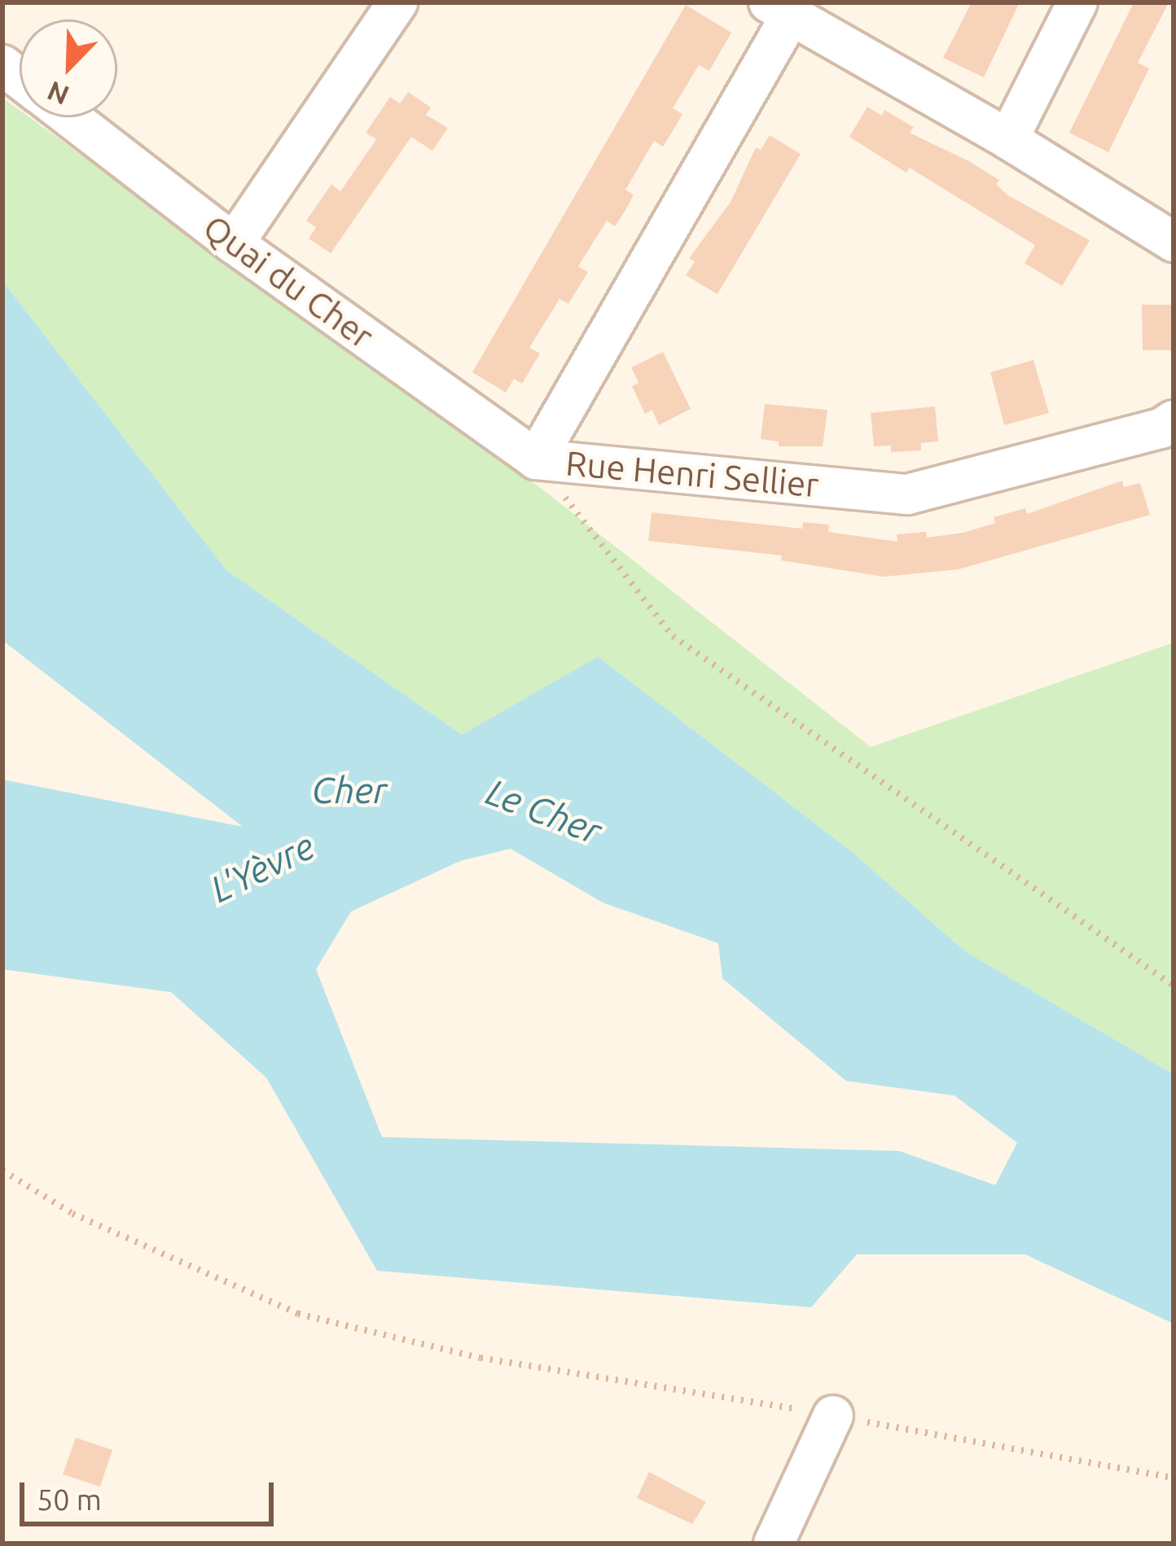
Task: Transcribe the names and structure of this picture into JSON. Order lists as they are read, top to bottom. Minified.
{"streets":{"street":["Quai du Cher","Rue Henri Sellier"]},"crossings":[["Quai du Cher","Rue Henri Sellier"]],"water":["Cher","Le Cher","L'Yèvre"],"scale_bar":"50 m","north":"bottom left"}
